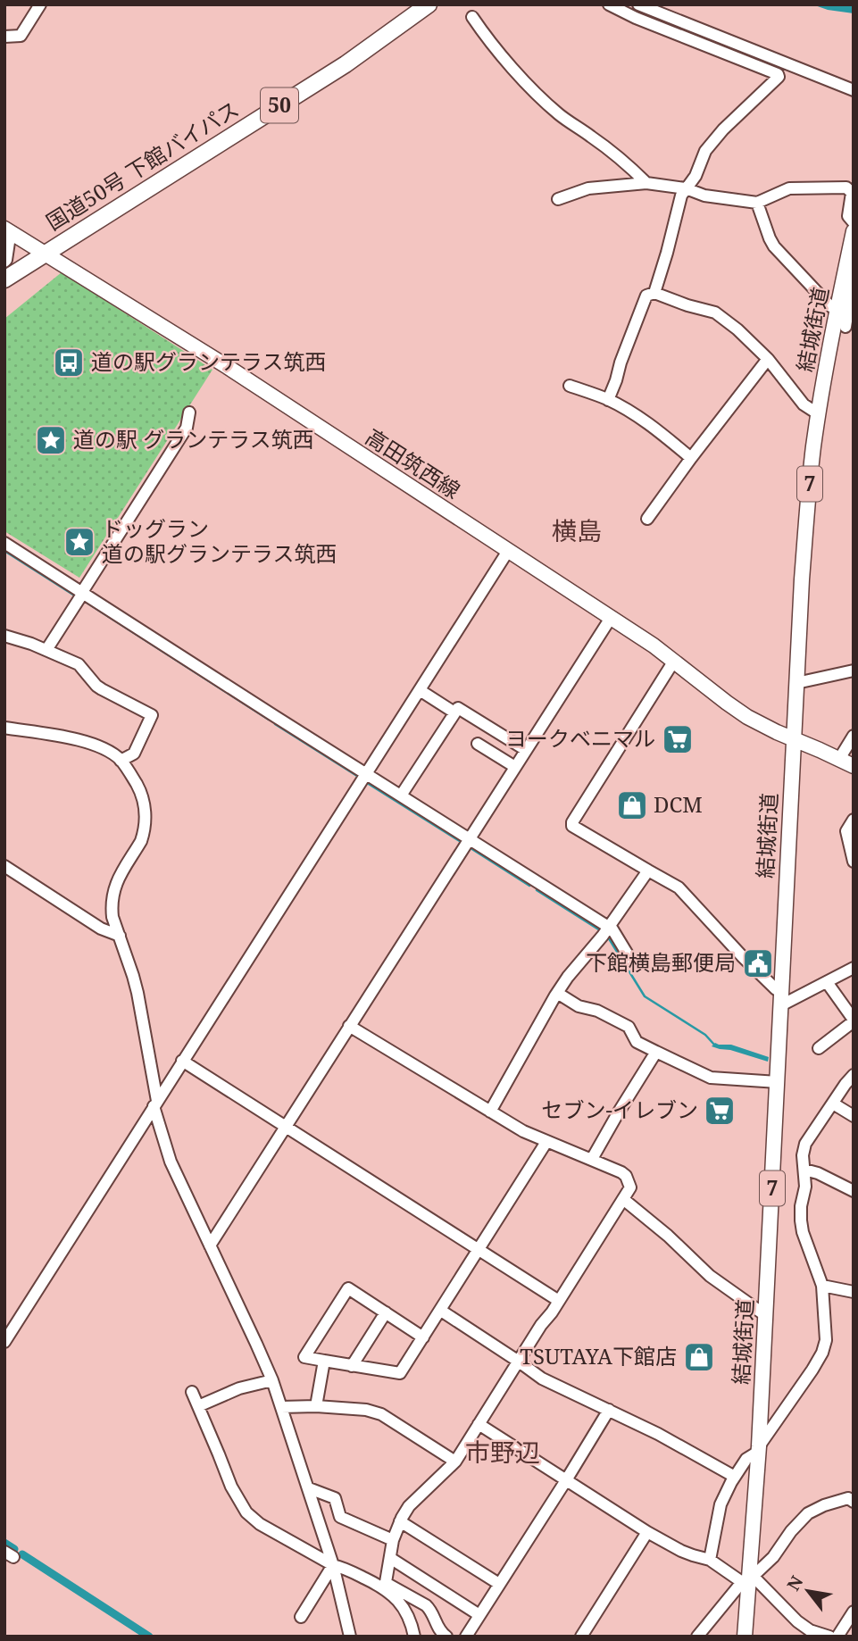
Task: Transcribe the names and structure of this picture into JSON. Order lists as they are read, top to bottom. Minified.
{"streets":{"highway":["50","国道50号 下館バイパス"],"main road":["結城街道","高田筑西線","7"]},"crossings":[["国道50号 下館バイパス","高田筑西線"],["結城街道","高田筑西線"]],"districts":["横島","市野辺"],"places":{"bus stop":["道の駅グランテラス筑西"],"place":["道の駅 グランテラス筑西","ドッグラン 道の駅グランテラス筑西"],"supermarket":["ヨークベニマル","セブン-イレブン"],"shop":["DCM","TSUTAYA下館店"],"public building":["下館横島郵便局"]},"north":"top left"}
